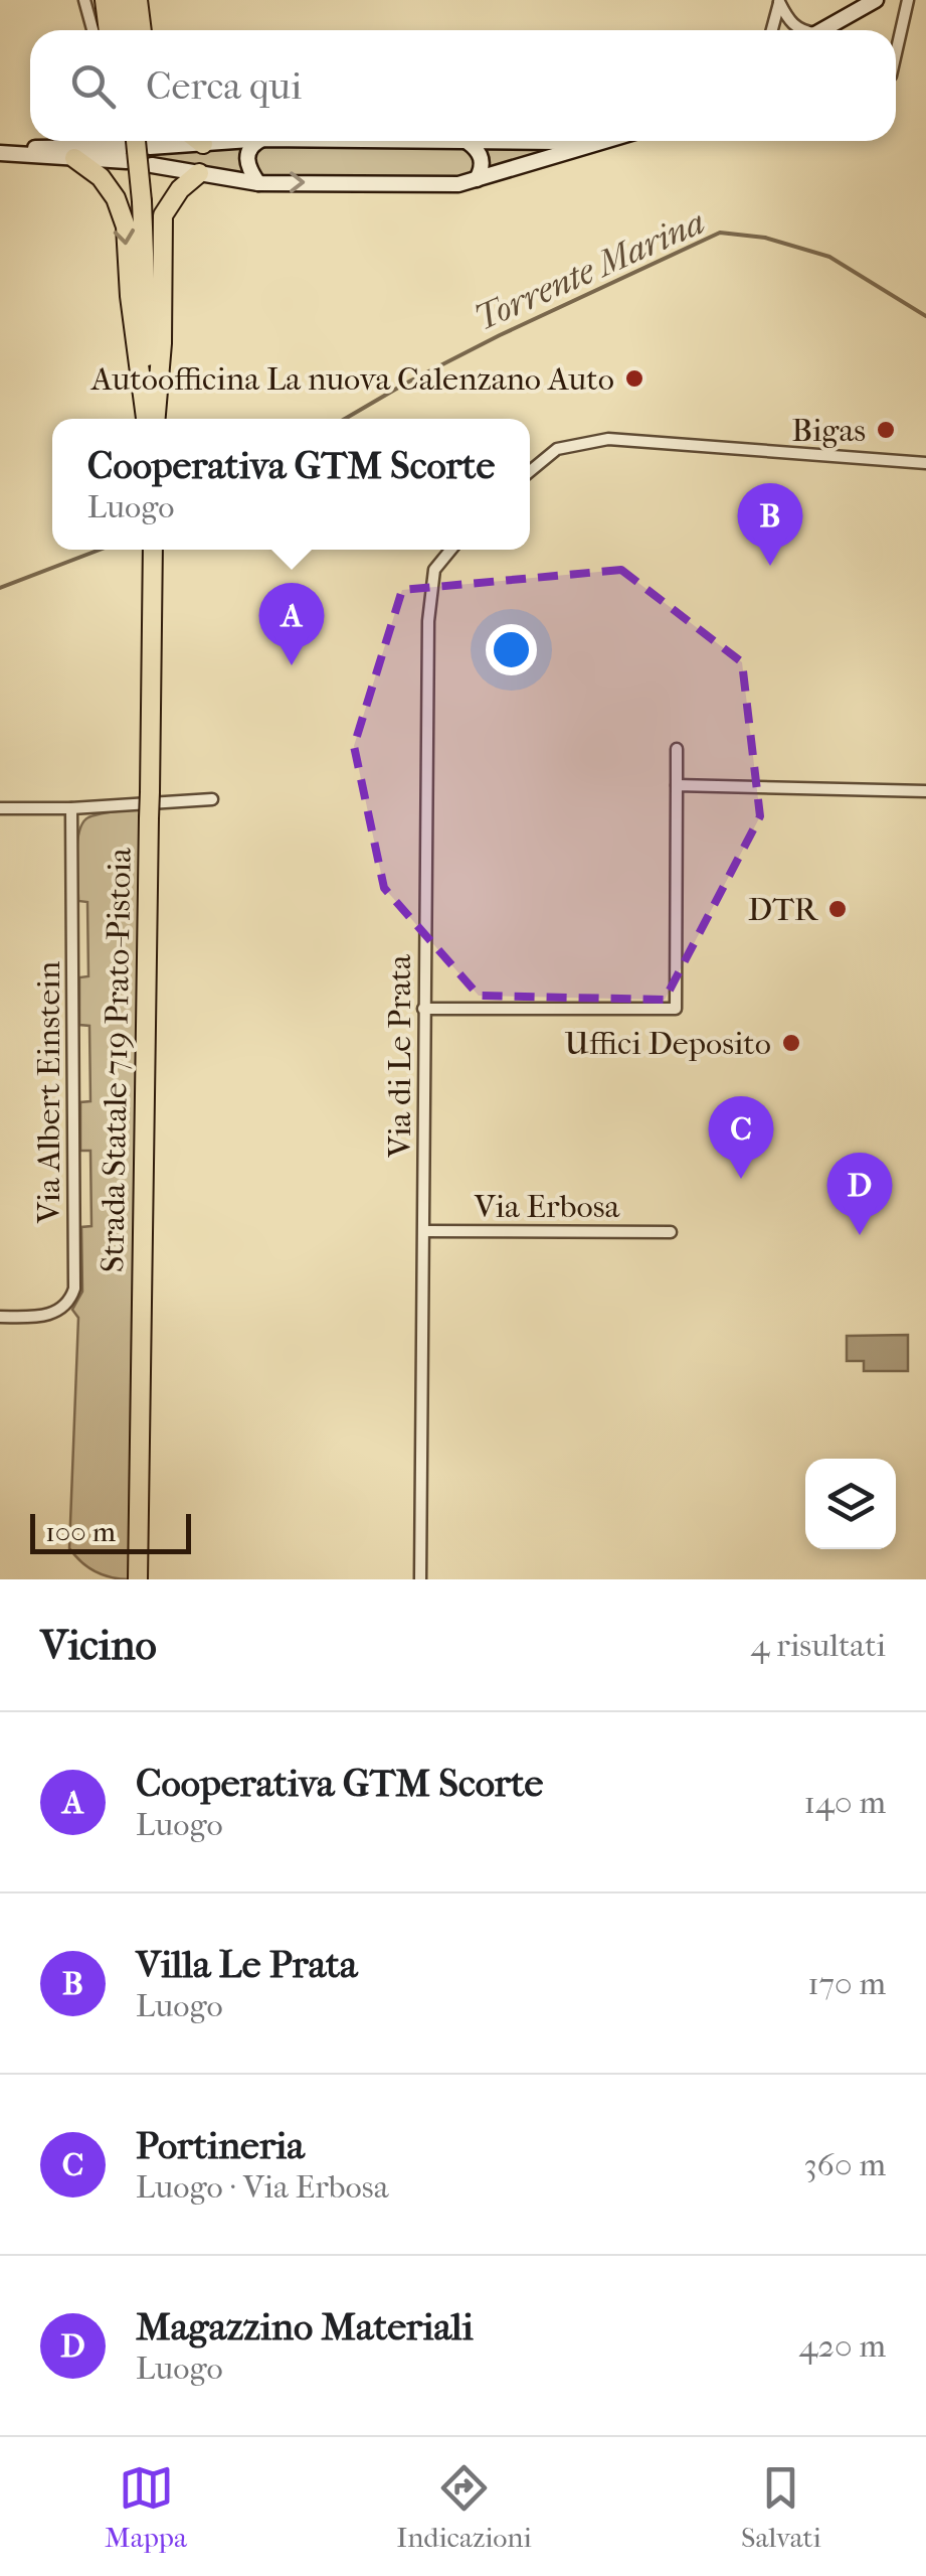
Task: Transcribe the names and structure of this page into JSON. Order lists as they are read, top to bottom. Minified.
{"streets":{"highway":["Strada Statale 719 Prato-Pistoia"],"street":["Via di Le Prata","Via Albert Einstein","Via Erbosa"]},"crossings":[["Via di Le Prata","Via Erbosa"]],"water":["Torrente Marina"],"places":["Autoofficina La nuova Calenzano Auto","Bigas","DTR","Uffici Deposito"],"scale_bar":"100 m","page":{"search":"Cerca qui","popup":["Cooperativa GTM Scorte","Luogo"],"pins":["B","A","C","D"],"scale":"100 m","heading":["Vicino","4 risultati"],"list":[{"mark":"A","name":"Cooperativa GTM Scorte","note":"Luogo","value":"140 m"},{"mark":"B","name":"Villa Le Prata","note":"Luogo","value":"170 m"},{"mark":"C","name":"Portineria","note":"Luogo · Via Erbosa","value":"360 m"},{"mark":"D","name":"Magazzino Materiali","note":"Luogo","value":"420 m"}],"nav":["Mappa","Indicazioni","Salvati"]}}
